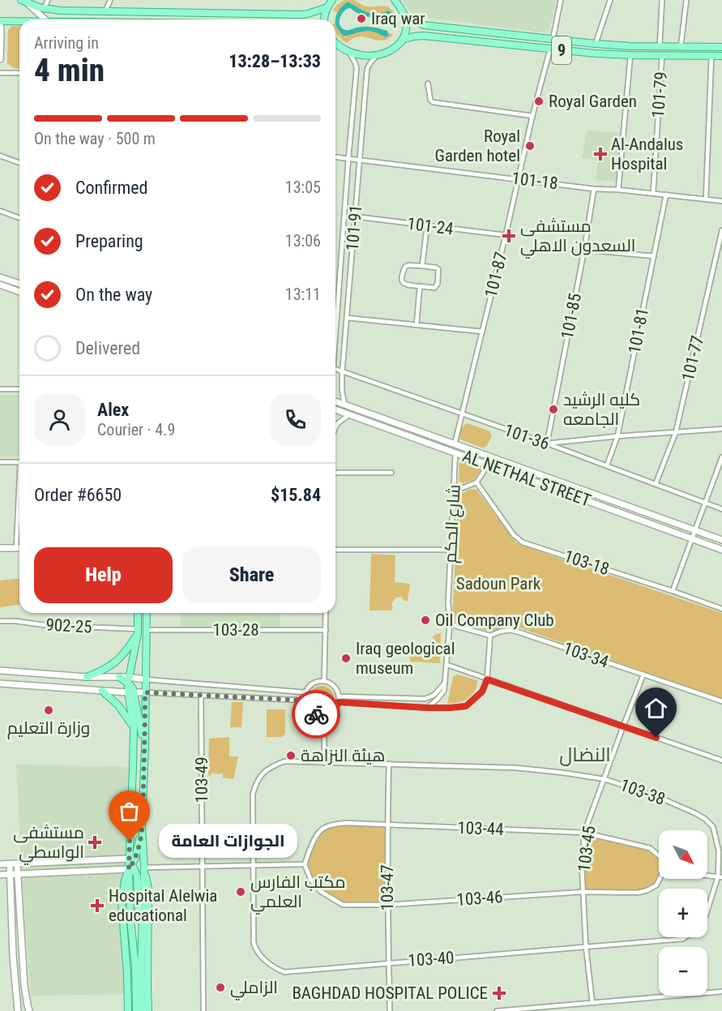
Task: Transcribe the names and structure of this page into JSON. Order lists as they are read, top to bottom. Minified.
{"streets":{"main road":["9","AL NETHAL STREET"],"street":["101-79","101-18","101-24","101-91","101-87","101-85","101-81","101-77","101-36","شارع الحكم","103-18","902-25","103-28","103-34","103-49","103-38","103-44","103-45","103-47","103-46","103-40"]},"crossings":[["9","101-79"],["9","101-87"],["101-79","101-18"],["101-18","101-91"],["101-18","101-87"],["101-18","101-85"],["101-18","101-81"],["101-24","101-91"],["101-24","101-87"],["101-91","101-36"],["101-87","101-36"],["101-85","101-36"],["101-81","101-36"],["101-77","101-36"],["AL NETHAL STREET","شارع الحكم"],["شارع الحكم","103-34"],["103-34","103-45"],["103-38","103-45"],["103-38","103-47"],["103-38","103-40"],["103-44","103-45"],["103-44","103-47"],["103-44","103-46"],["103-45","103-46"],["103-45","103-40"],["103-47","103-46"],["103-47","103-40"]],"districts":["النضال"],"parks":["Sadoun Park"],"places":{"other":["Iraq war","Royal Garden","Royal Garden hotel","كليه الرشيد الجامعه","Oil Company Club","Iraq geological museum","وزارة التعليم","هيئة النزاهة","الجوازات العامة","مكتب الفارس العلمي","الزاملي"],"health":["Al-Andalus Hospital","مستشفى السعدون الاهلي","مستشفى الواسطي","Hospital Alelwia educational","BAGHDAD HOSPITAL POLICE"]},"north":"bottom right","page":{"heading":["4 min","Arriving in","13:28–13:33"],"panel":["Alex","Courier · 4.9","Order #6650","$15.84"],"bar":"On the way · 500 m","list":[["Confirmed","13:05"],["Preparing","13:06"],["On the way","13:11"],"Delivered"],"buttons":["Help","Share"],"bubble":"الجوازات العامة","map_buttons":["+","−"]}}
